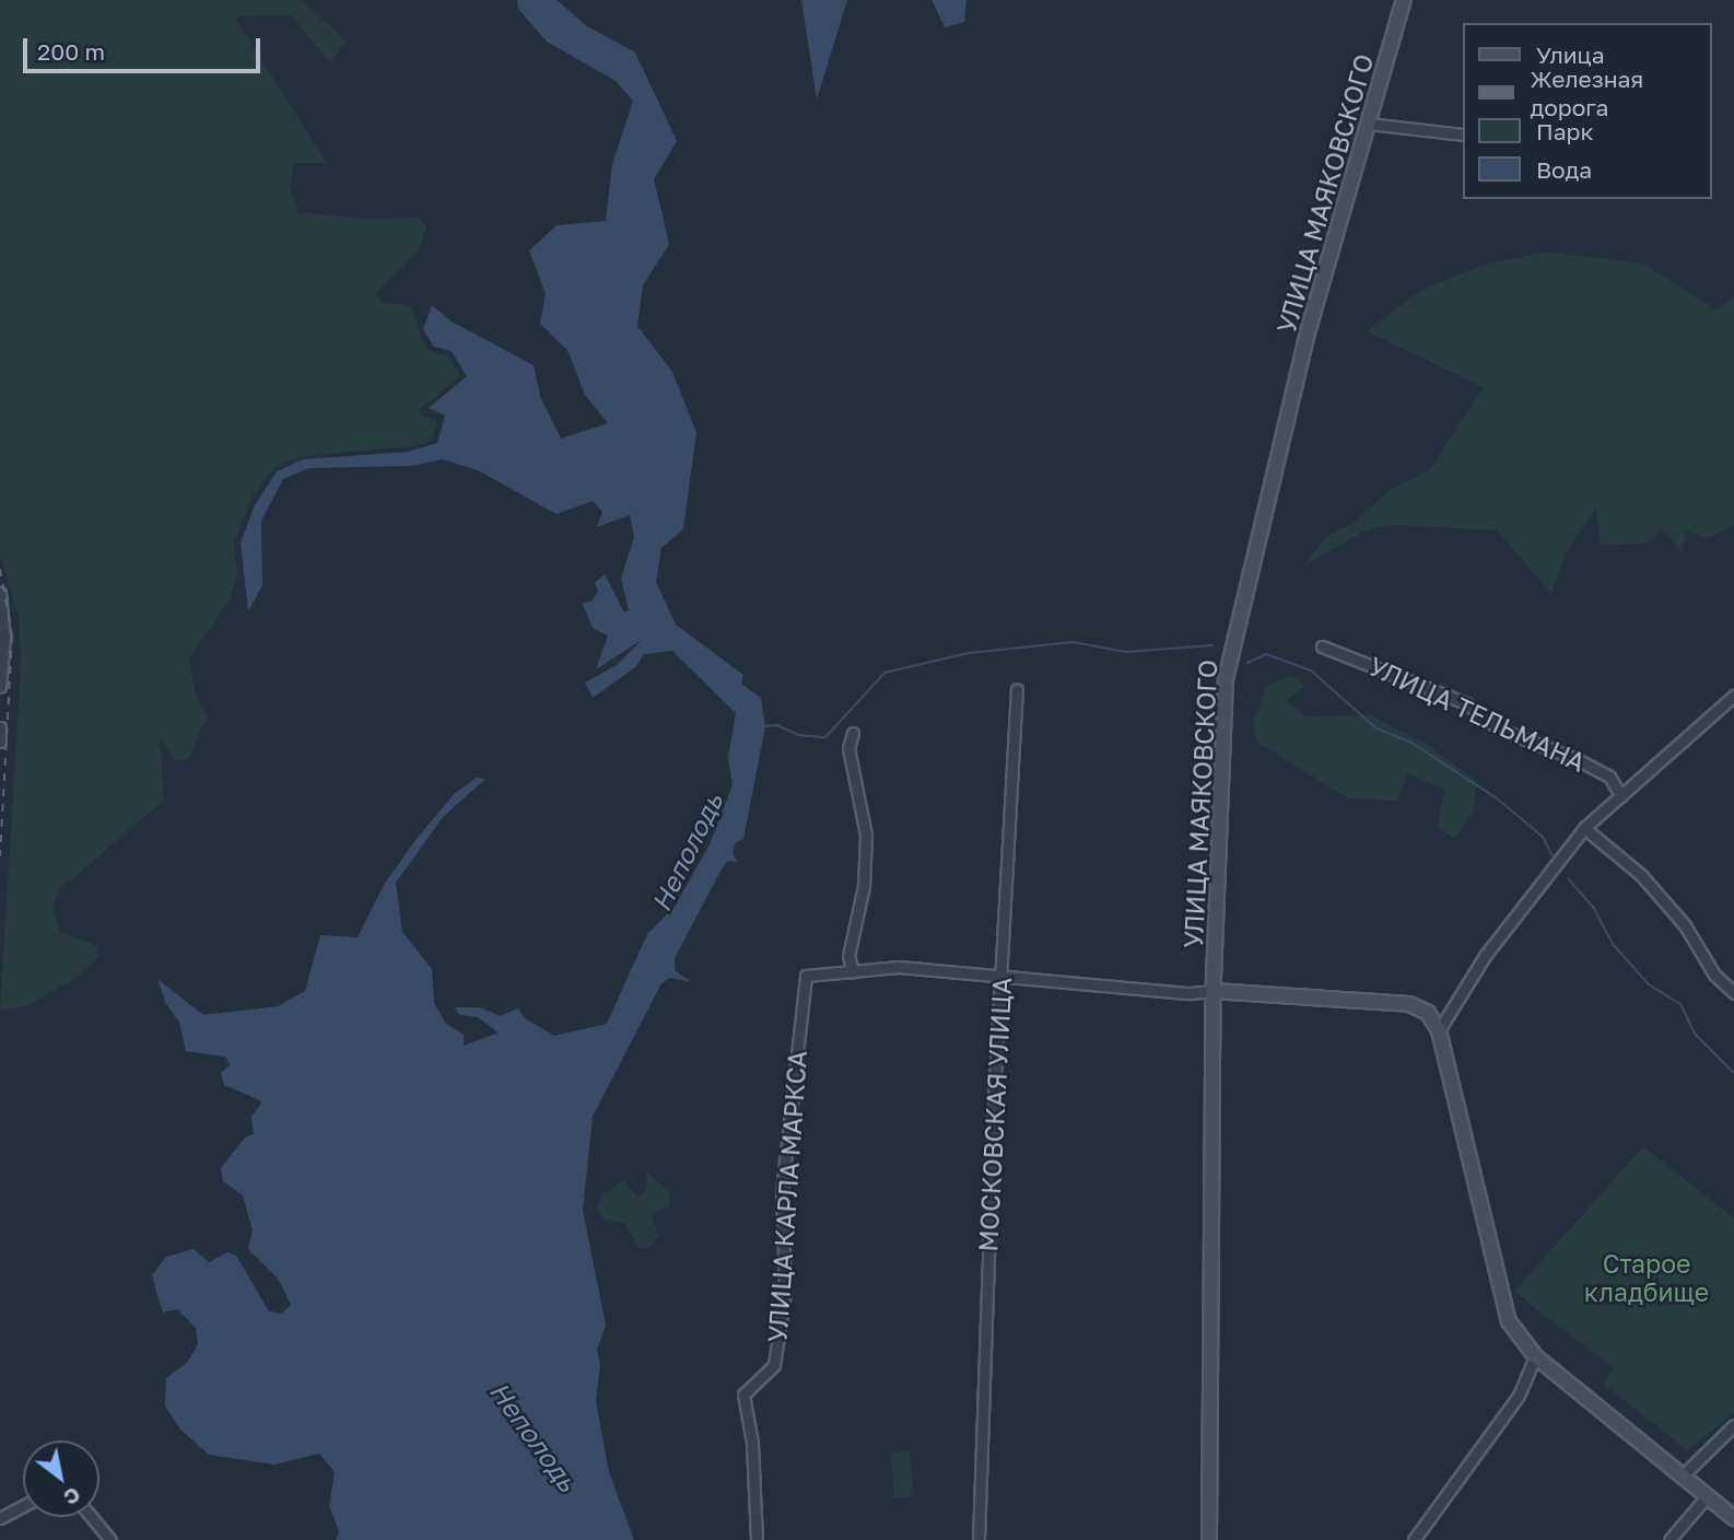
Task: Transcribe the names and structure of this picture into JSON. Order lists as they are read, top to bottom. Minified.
{"streets":{"street":["УЛИЦА МАЯКОВСКОГО","УЛИЦА ТЕЛЬМАНА","МОСКОВСКАЯ УЛИЦА","УЛИЦА КАРЛА МАРКСА"]},"water":["Неполодь"],"parks":["Старое кладбище"],"legend":["Улица","Железная дорога","Парк","Вода"],"scale_bar":"200 m","north":"bottom right"}
